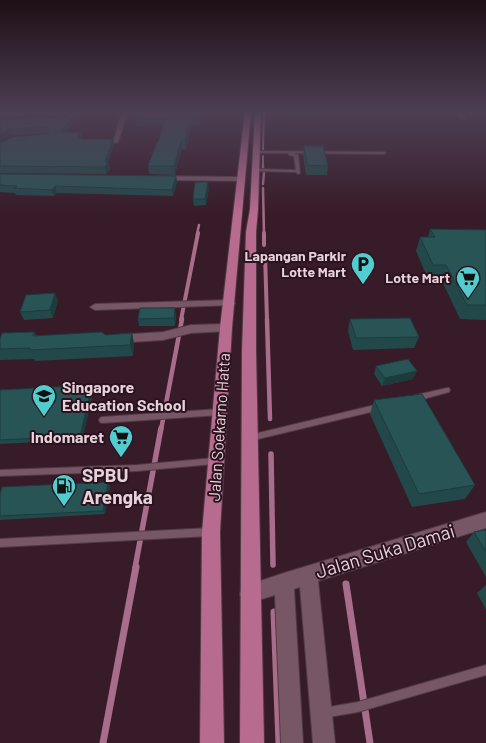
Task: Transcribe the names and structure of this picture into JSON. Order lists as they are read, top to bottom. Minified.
{"streets":{"main road":["Jalan Soekarno Hatta"],"street":["Jalan Suka Damai"]},"crossings":[["Jalan Soekarno Hatta","Jalan Suka Damai"]],"places":{"parking":["Lapangan Parkir Lotte Mart"],"supermarket":["Lotte Mart","Indomaret"],"school or university":["Singapore Education School"],"fuel station":["SPBU Arengka"]}}
